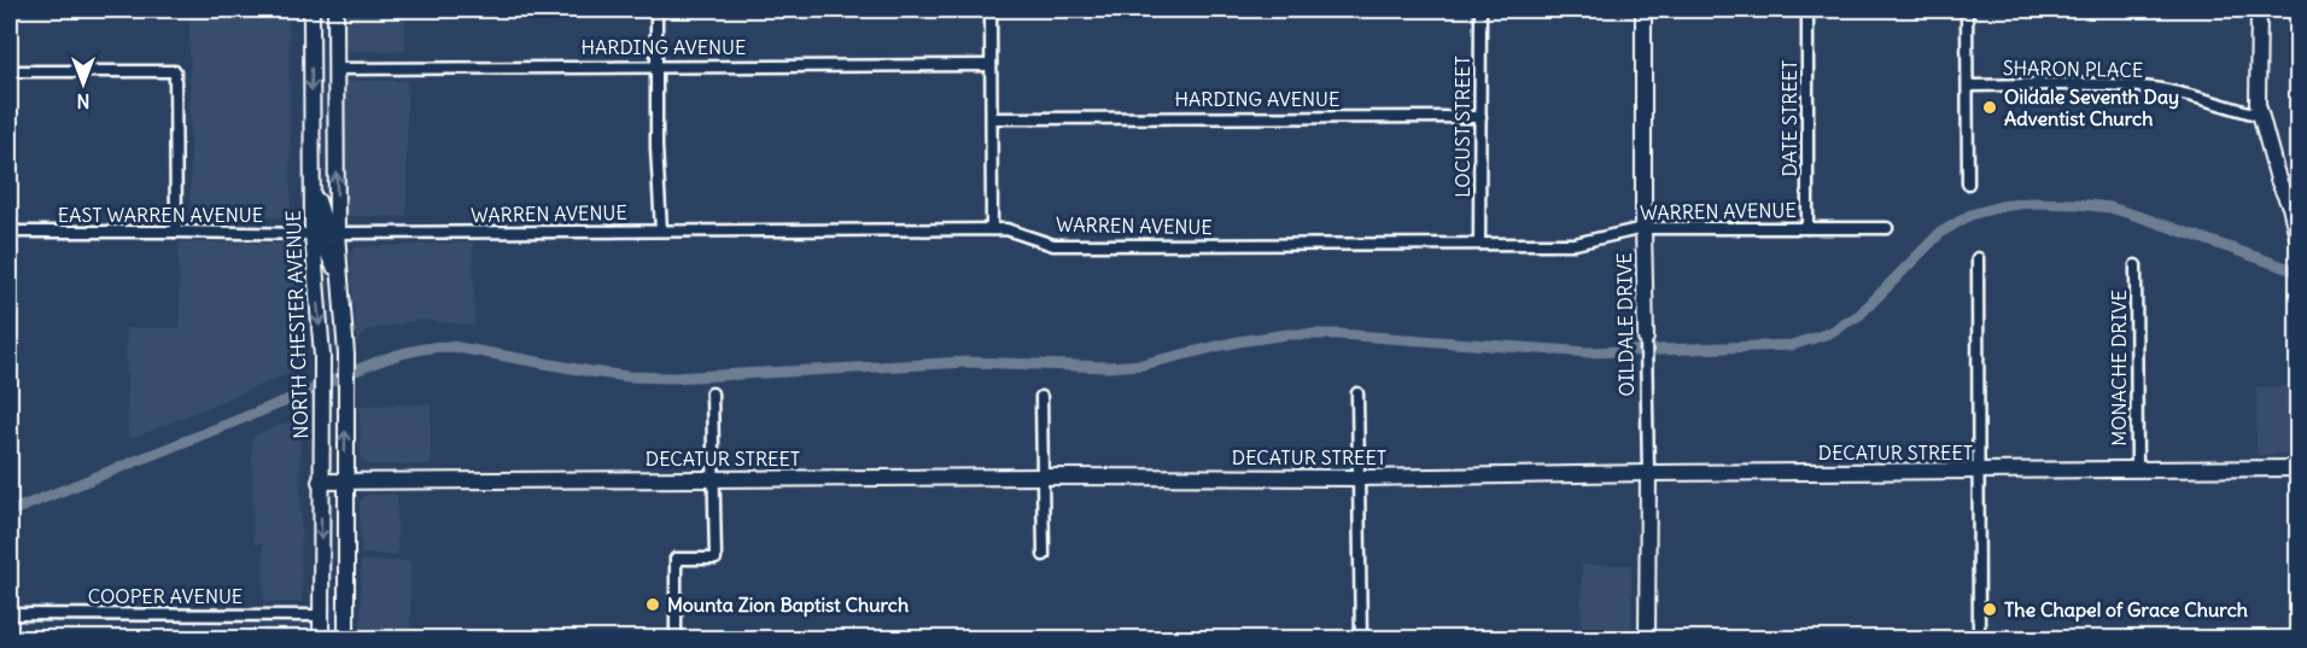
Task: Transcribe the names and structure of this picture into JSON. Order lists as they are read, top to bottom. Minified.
{"streets":{"street":["HARDING AVENUE","SHARON PLACE","DATE STREET","LOCUST STREET","WARREN AVENUE","EAST WARREN AVENUE","NORTH CHESTER AVENUE","OILDALE DRIVE","MONACHE DRIVE","DECATUR STREET","COOPER AVENUE"]},"crossings":[["HARDING AVENUE","LOCUST STREET"],["DATE STREET","WARREN AVENUE"],["LOCUST STREET","WARREN AVENUE"],["WARREN AVENUE","OILDALE DRIVE"],["EAST WARREN AVENUE","NORTH CHESTER AVENUE"],["NORTH CHESTER AVENUE","DECATUR STREET"],["NORTH CHESTER AVENUE","COOPER AVENUE"],["OILDALE DRIVE","DECATUR STREET"],["MONACHE DRIVE","DECATUR STREET"]],"places":["Oildale Seventh Day Adventist Church","Mounta Zion Baptist Church","The Chapel of Grace Church"],"north":"bottom"}
